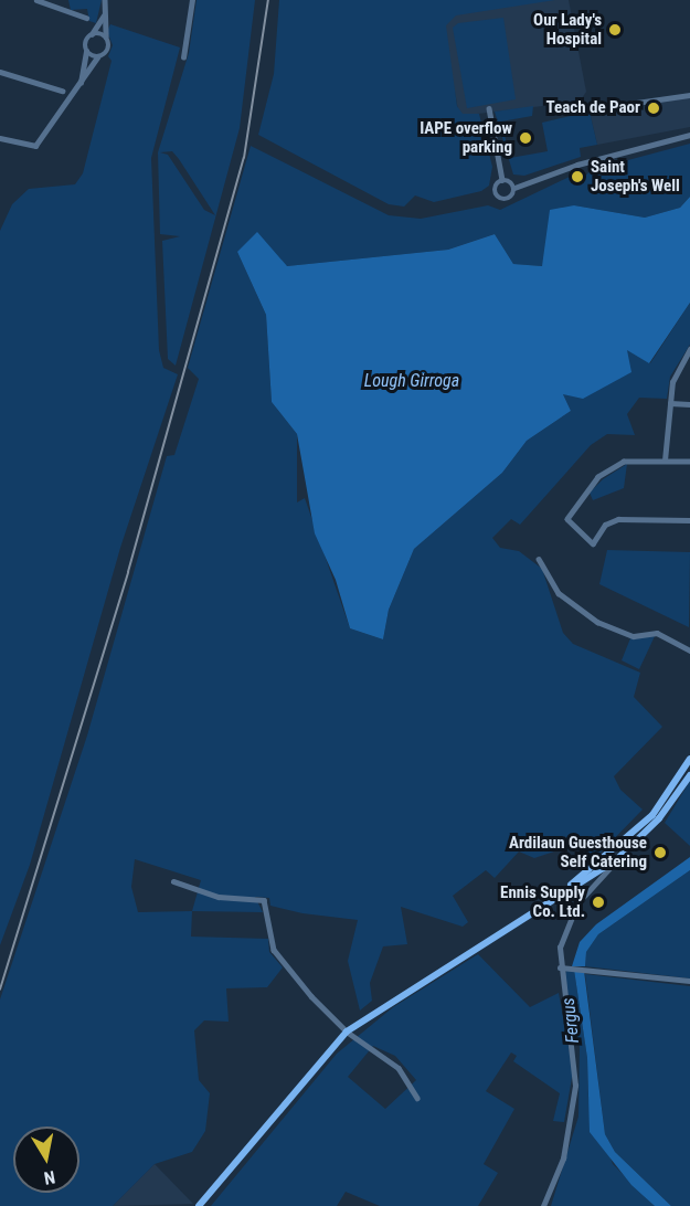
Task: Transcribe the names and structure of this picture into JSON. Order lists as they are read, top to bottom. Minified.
{"water":["Lough Girroga","Fergus"],"places":["Our Lady's Hospital","Teach de Paor","IAPE overflow parking","Saint Joseph's Well","Ardilaun Guesthouse Self Catering","Ennis Supply Co. Ltd."],"north":"bottom"}
